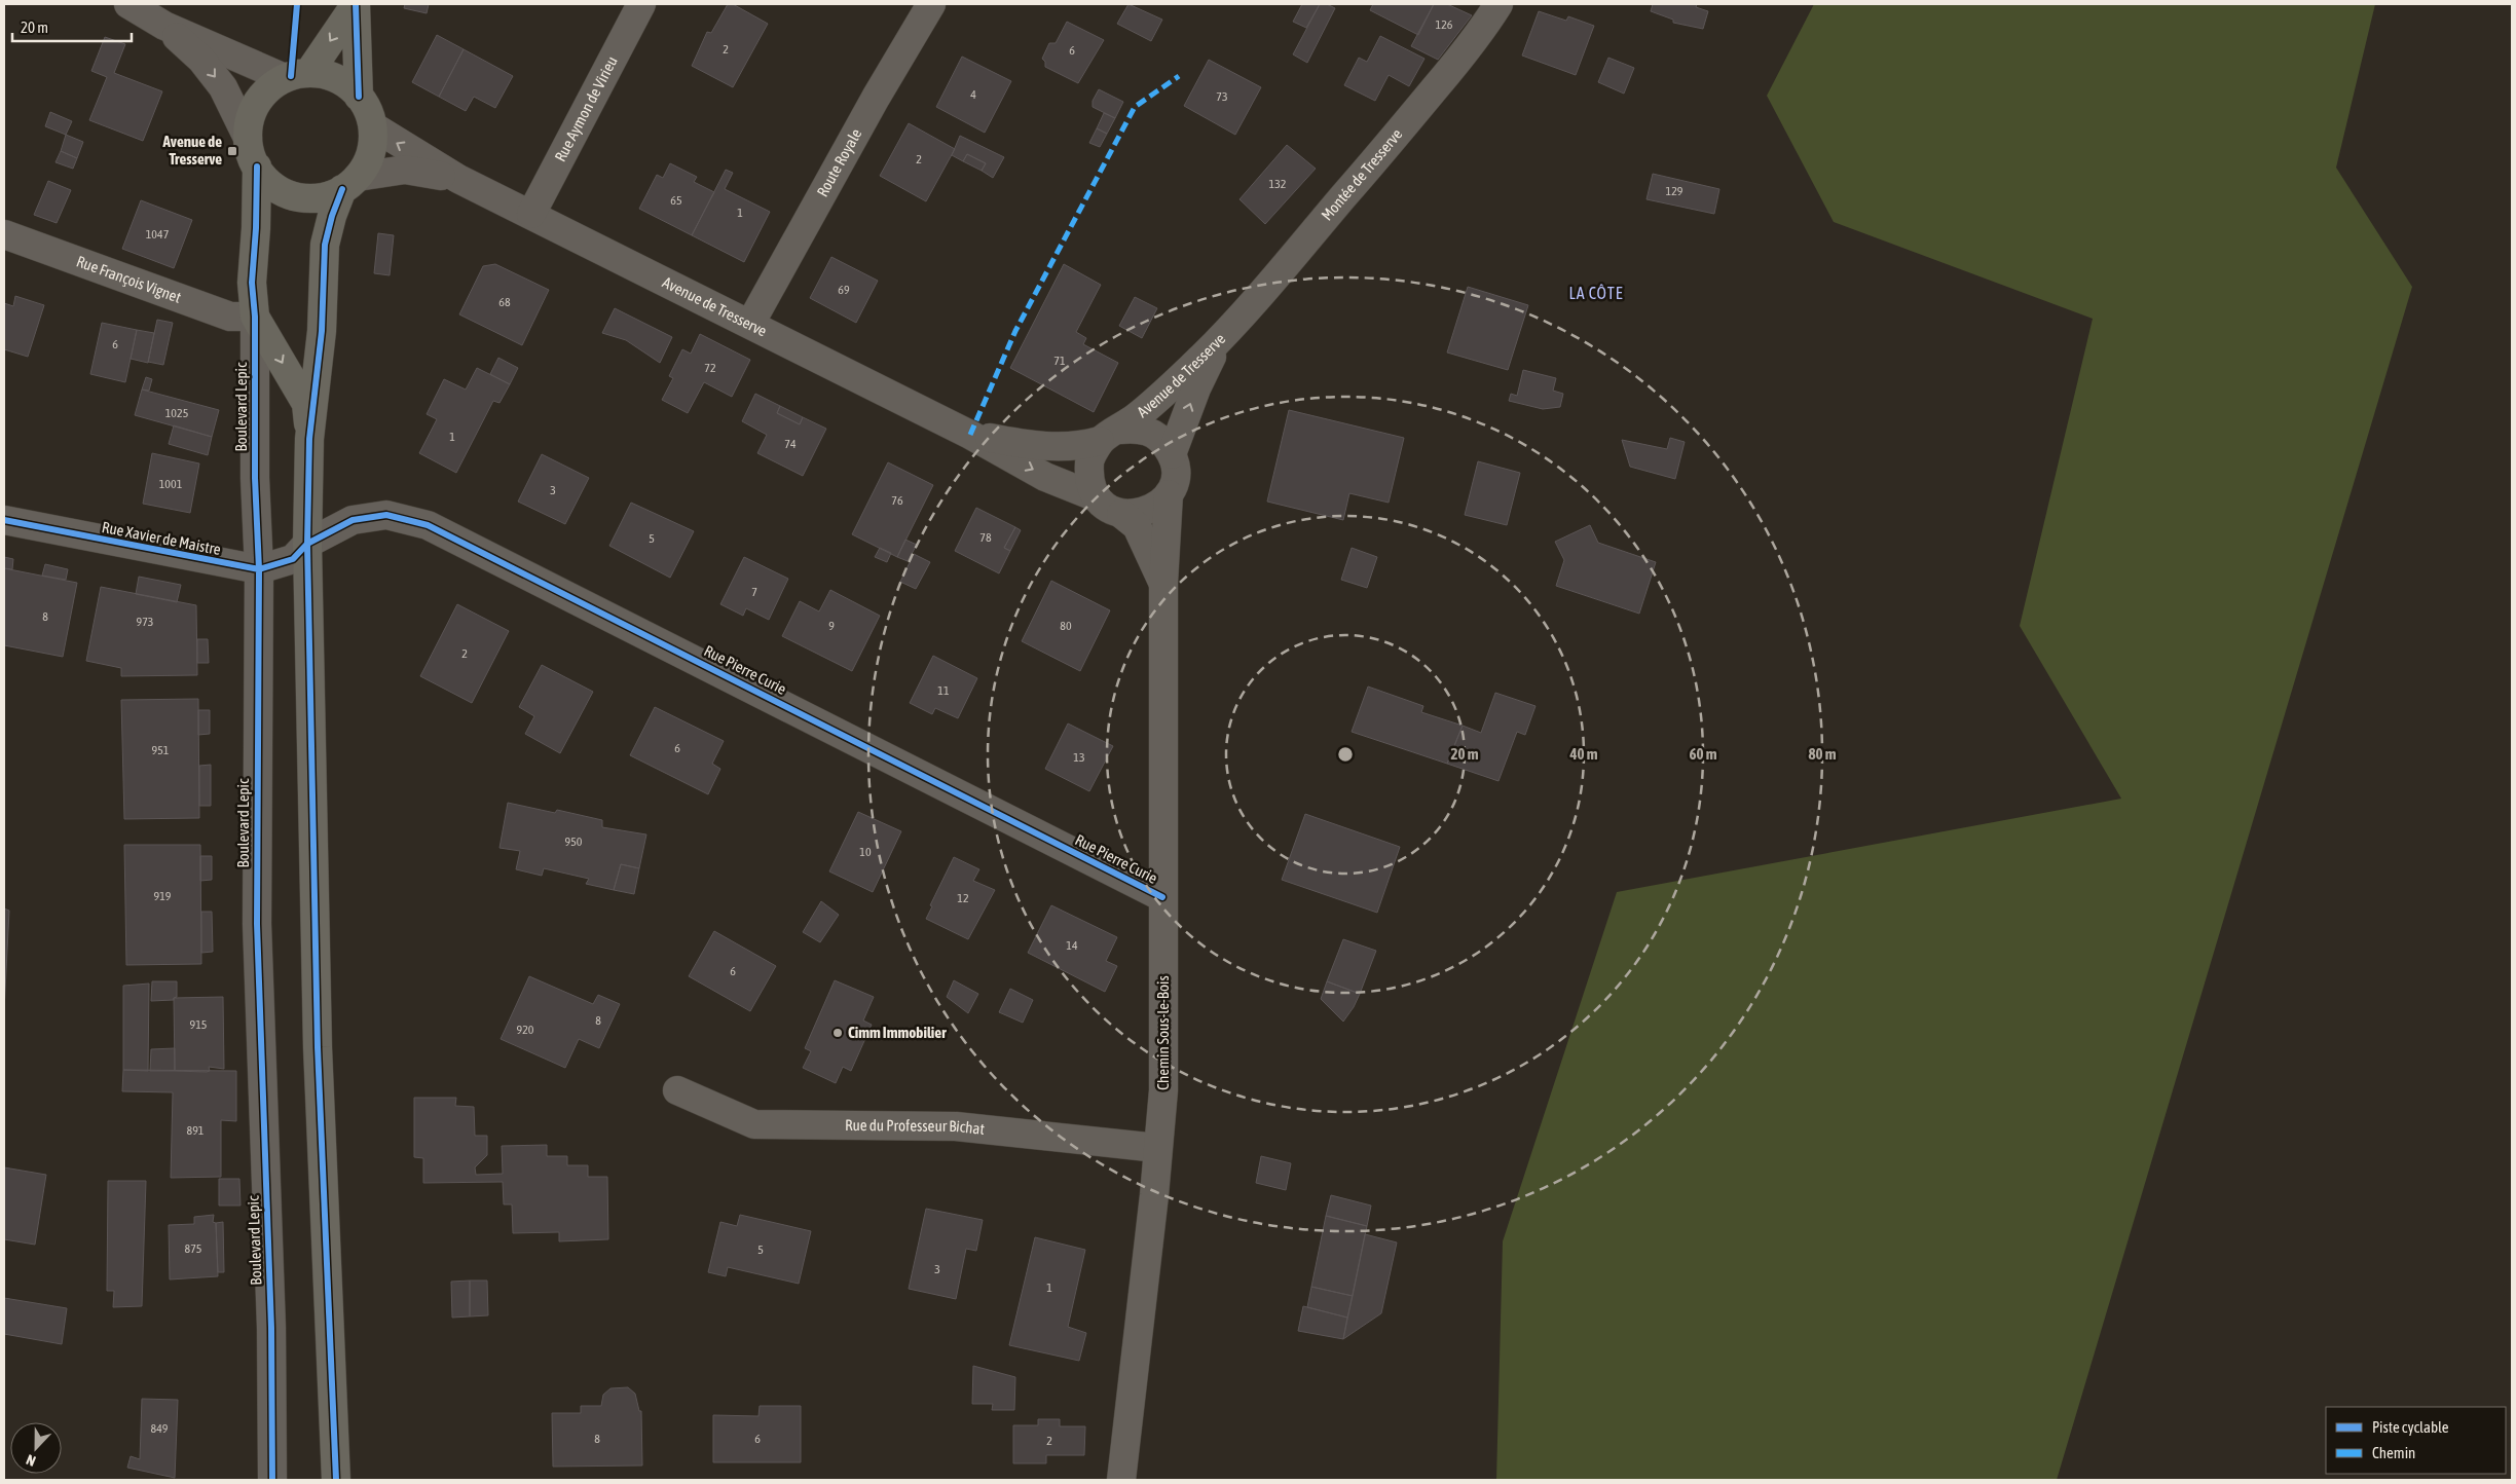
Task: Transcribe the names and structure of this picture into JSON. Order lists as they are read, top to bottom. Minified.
{"streets":{"main road":["Boulevard Lepic"],"street":["Rue Aymon de Virieu","Route Royale","Montée de Tresserve","Rue François Vignet","Avenue de Tresserve","Rue Xavier de Maistre","Rue Pierre Curie","Chemin Sous-le-Bois","Rue du Professeur Bichat"]},"crossings":[["Rue Aymon de Virieu","Avenue de Tresserve"],["Route Royale","Avenue de Tresserve"],["Montée de Tresserve","Avenue de Tresserve"],["Rue François Vignet","Boulevard Lepic"],["Avenue de Tresserve","Boulevard Lepic"],["Avenue de Tresserve","Chemin Sous-le-Bois"],["Boulevard Lepic","Rue Xavier de Maistre"],["Boulevard Lepic","Rue Pierre Curie"],["Rue Xavier de Maistre","Rue Pierre Curie"],["Rue Pierre Curie","Chemin Sous-le-Bois"],["Chemin Sous-le-Bois","Rue du Professeur Bichat"]],"districts":["LA CÔTE"],"places":{"transit":["Avenue de Tresserve"],"other":["Cimm Immobilier"]},"house_numbers":["126","2","6","4","73","2","132","129","65","1","1047","69","68","6","71","72","1025","1","74","1001","3","76","78","5","7","8","973","9","80","2","11","6","951","13","950","10","919","12","14","6","8","915","920","891","875","5","3","1","849","8","6","2"],"legend":["Piste cyclable","Chemin"],"scale_bar":"20 m","north":"bottom","rings":["20 m","40 m","60 m","80 m"]}
